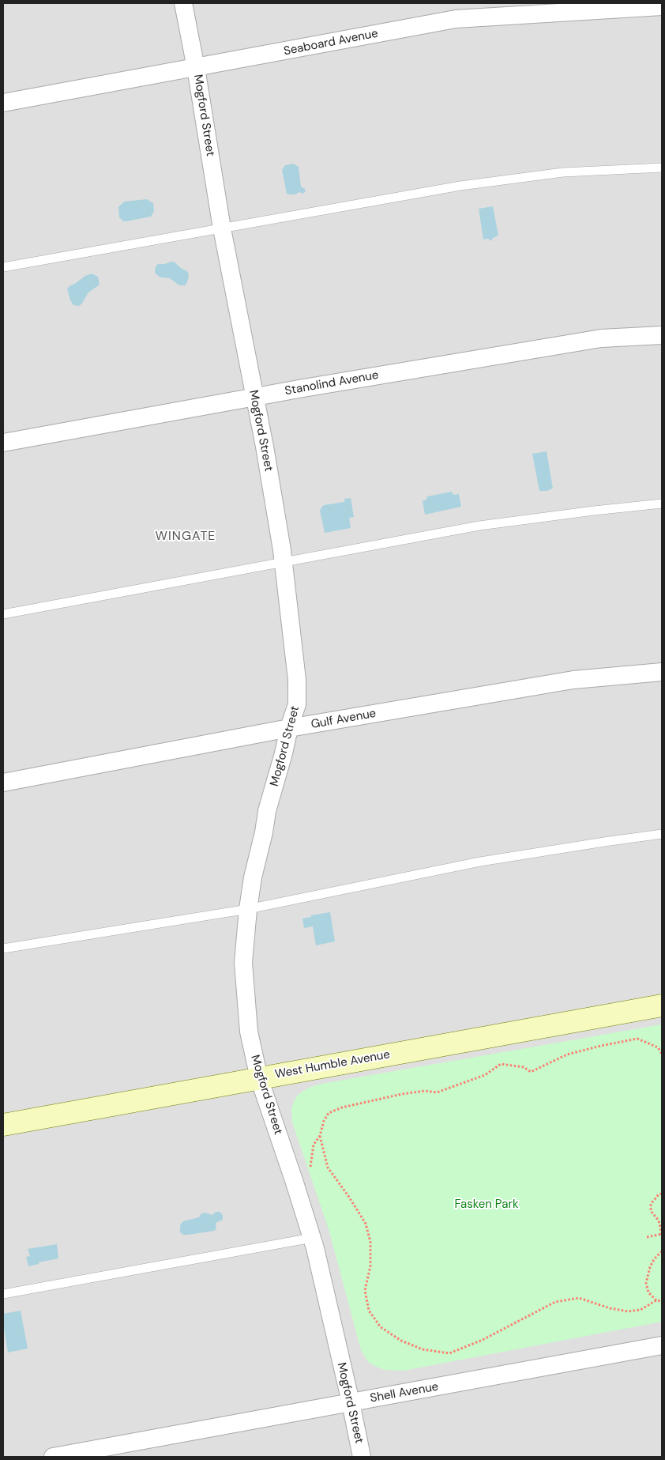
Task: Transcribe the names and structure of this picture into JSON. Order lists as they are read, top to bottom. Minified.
{"streets":{"street":["Seaboard Avenue","Mogford Street","Stanolind Avenue","Gulf Avenue","West Humble Avenue","Shell Avenue"]},"crossings":[["Seaboard Avenue","Mogford Street"],["Mogford Street","Stanolind Avenue"],["Mogford Street","Gulf Avenue"],["Mogford Street","West Humble Avenue"],["Mogford Street","Shell Avenue"]],"districts":["WINGATE"],"parks":["Fasken Park"]}
